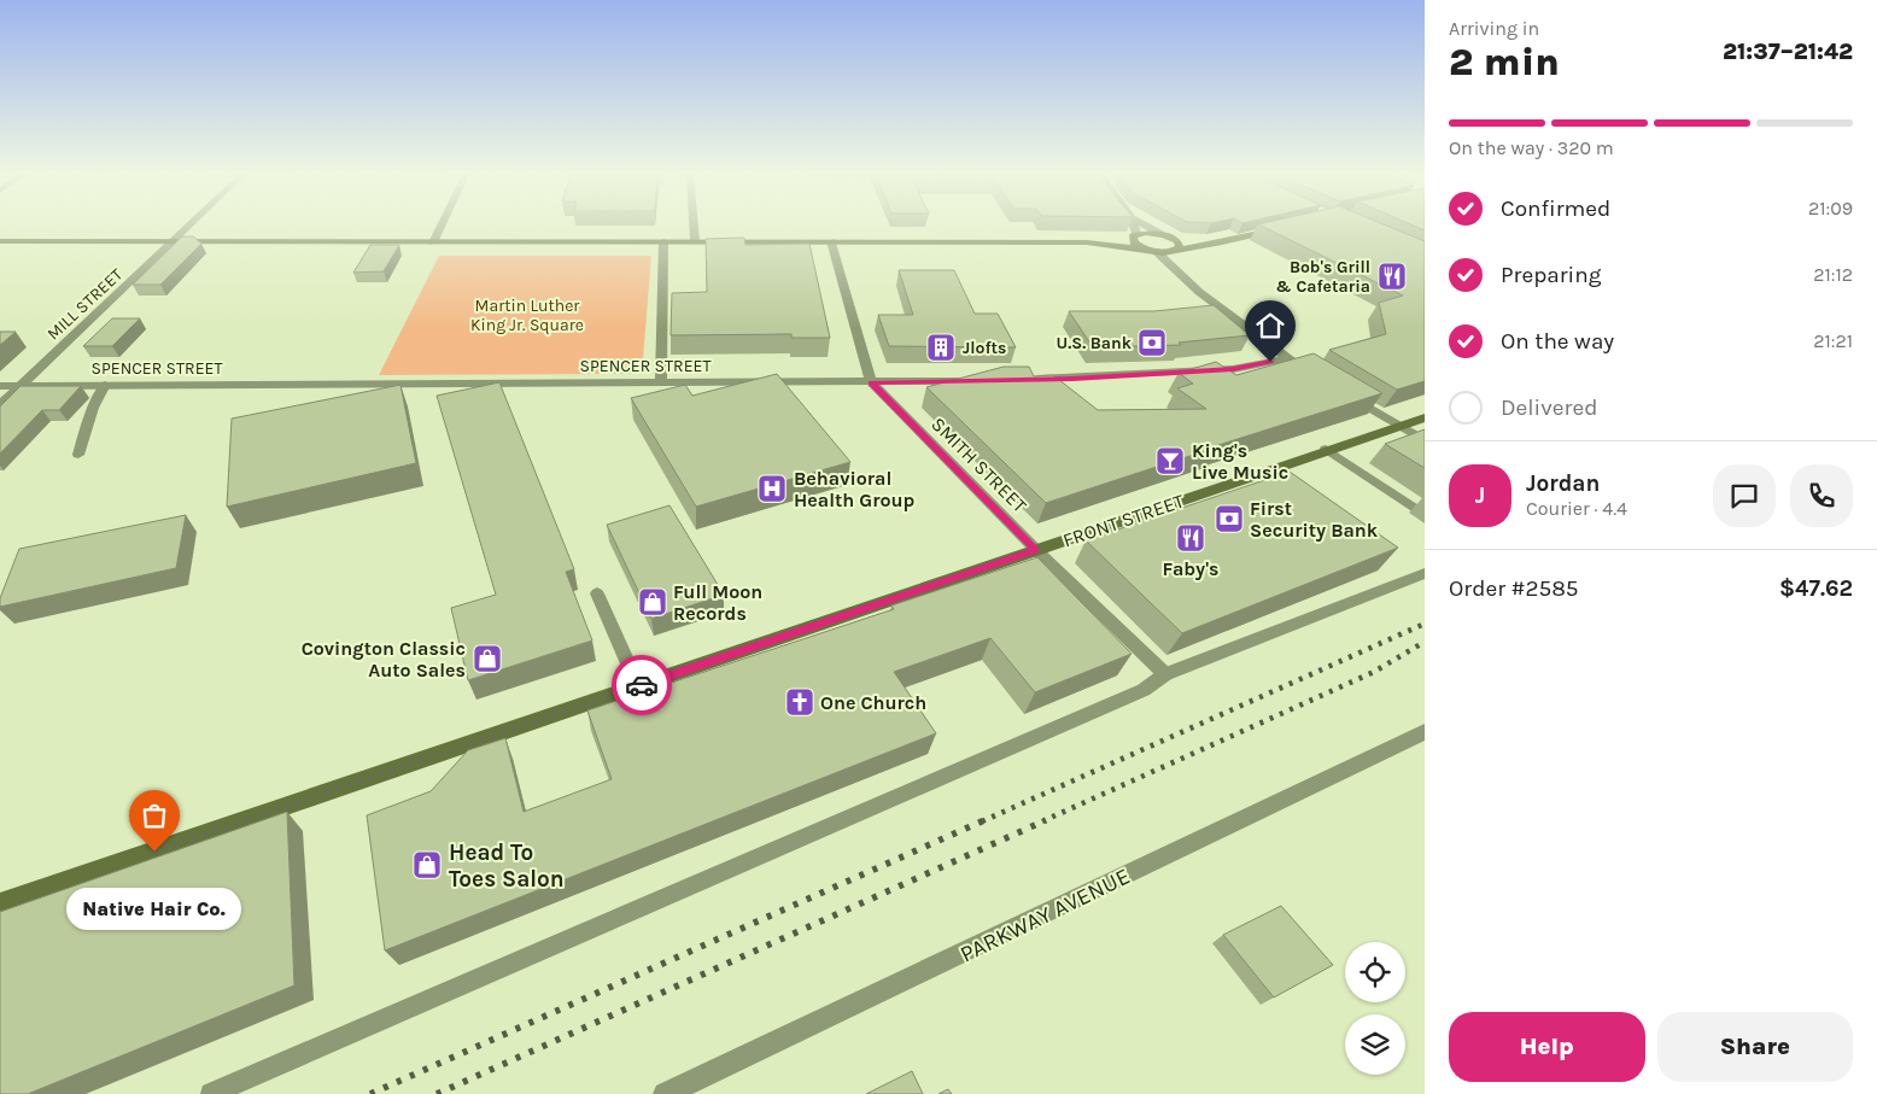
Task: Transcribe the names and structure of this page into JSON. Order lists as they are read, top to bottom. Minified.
{"streets":{"street":["MILL STREET","SPENCER STREET","SMITH STREET","FRONT STREET","PARKWAY AVENUE"]},"crossings":[["MILL STREET","SPENCER STREET"],["SPENCER STREET","SMITH STREET"],["SMITH STREET","FRONT STREET"]],"parks":["Martin Luther King Jr. Square"],"places":{"restaurant":["Bob's Grill & Cafetaria","Faby's"],"bank":["U.S. Bank","First Security Bank"],"building":["Jlofts"],"bar":["King's Live Music"],"hospital":["Behavioral Health Group"],"shop":["Full Moon Records","Covington Classic Auto Sales","Head To Toes Salon"],"church":["One Church"],"other":["Native Hair Co."]},"page":{"heading":["2 min","Arriving in","21:37–21:42"],"panel":["Jordan","Courier · 4.4","Order #2585","$47.62"],"bar":"On the way · 320 m","list":[["Confirmed","21:09"],["Preparing","21:12"],["On the way","21:21"],"Delivered"],"round":"J","bubble":"Native Hair Co.","buttons":["Help","Share"]}}
